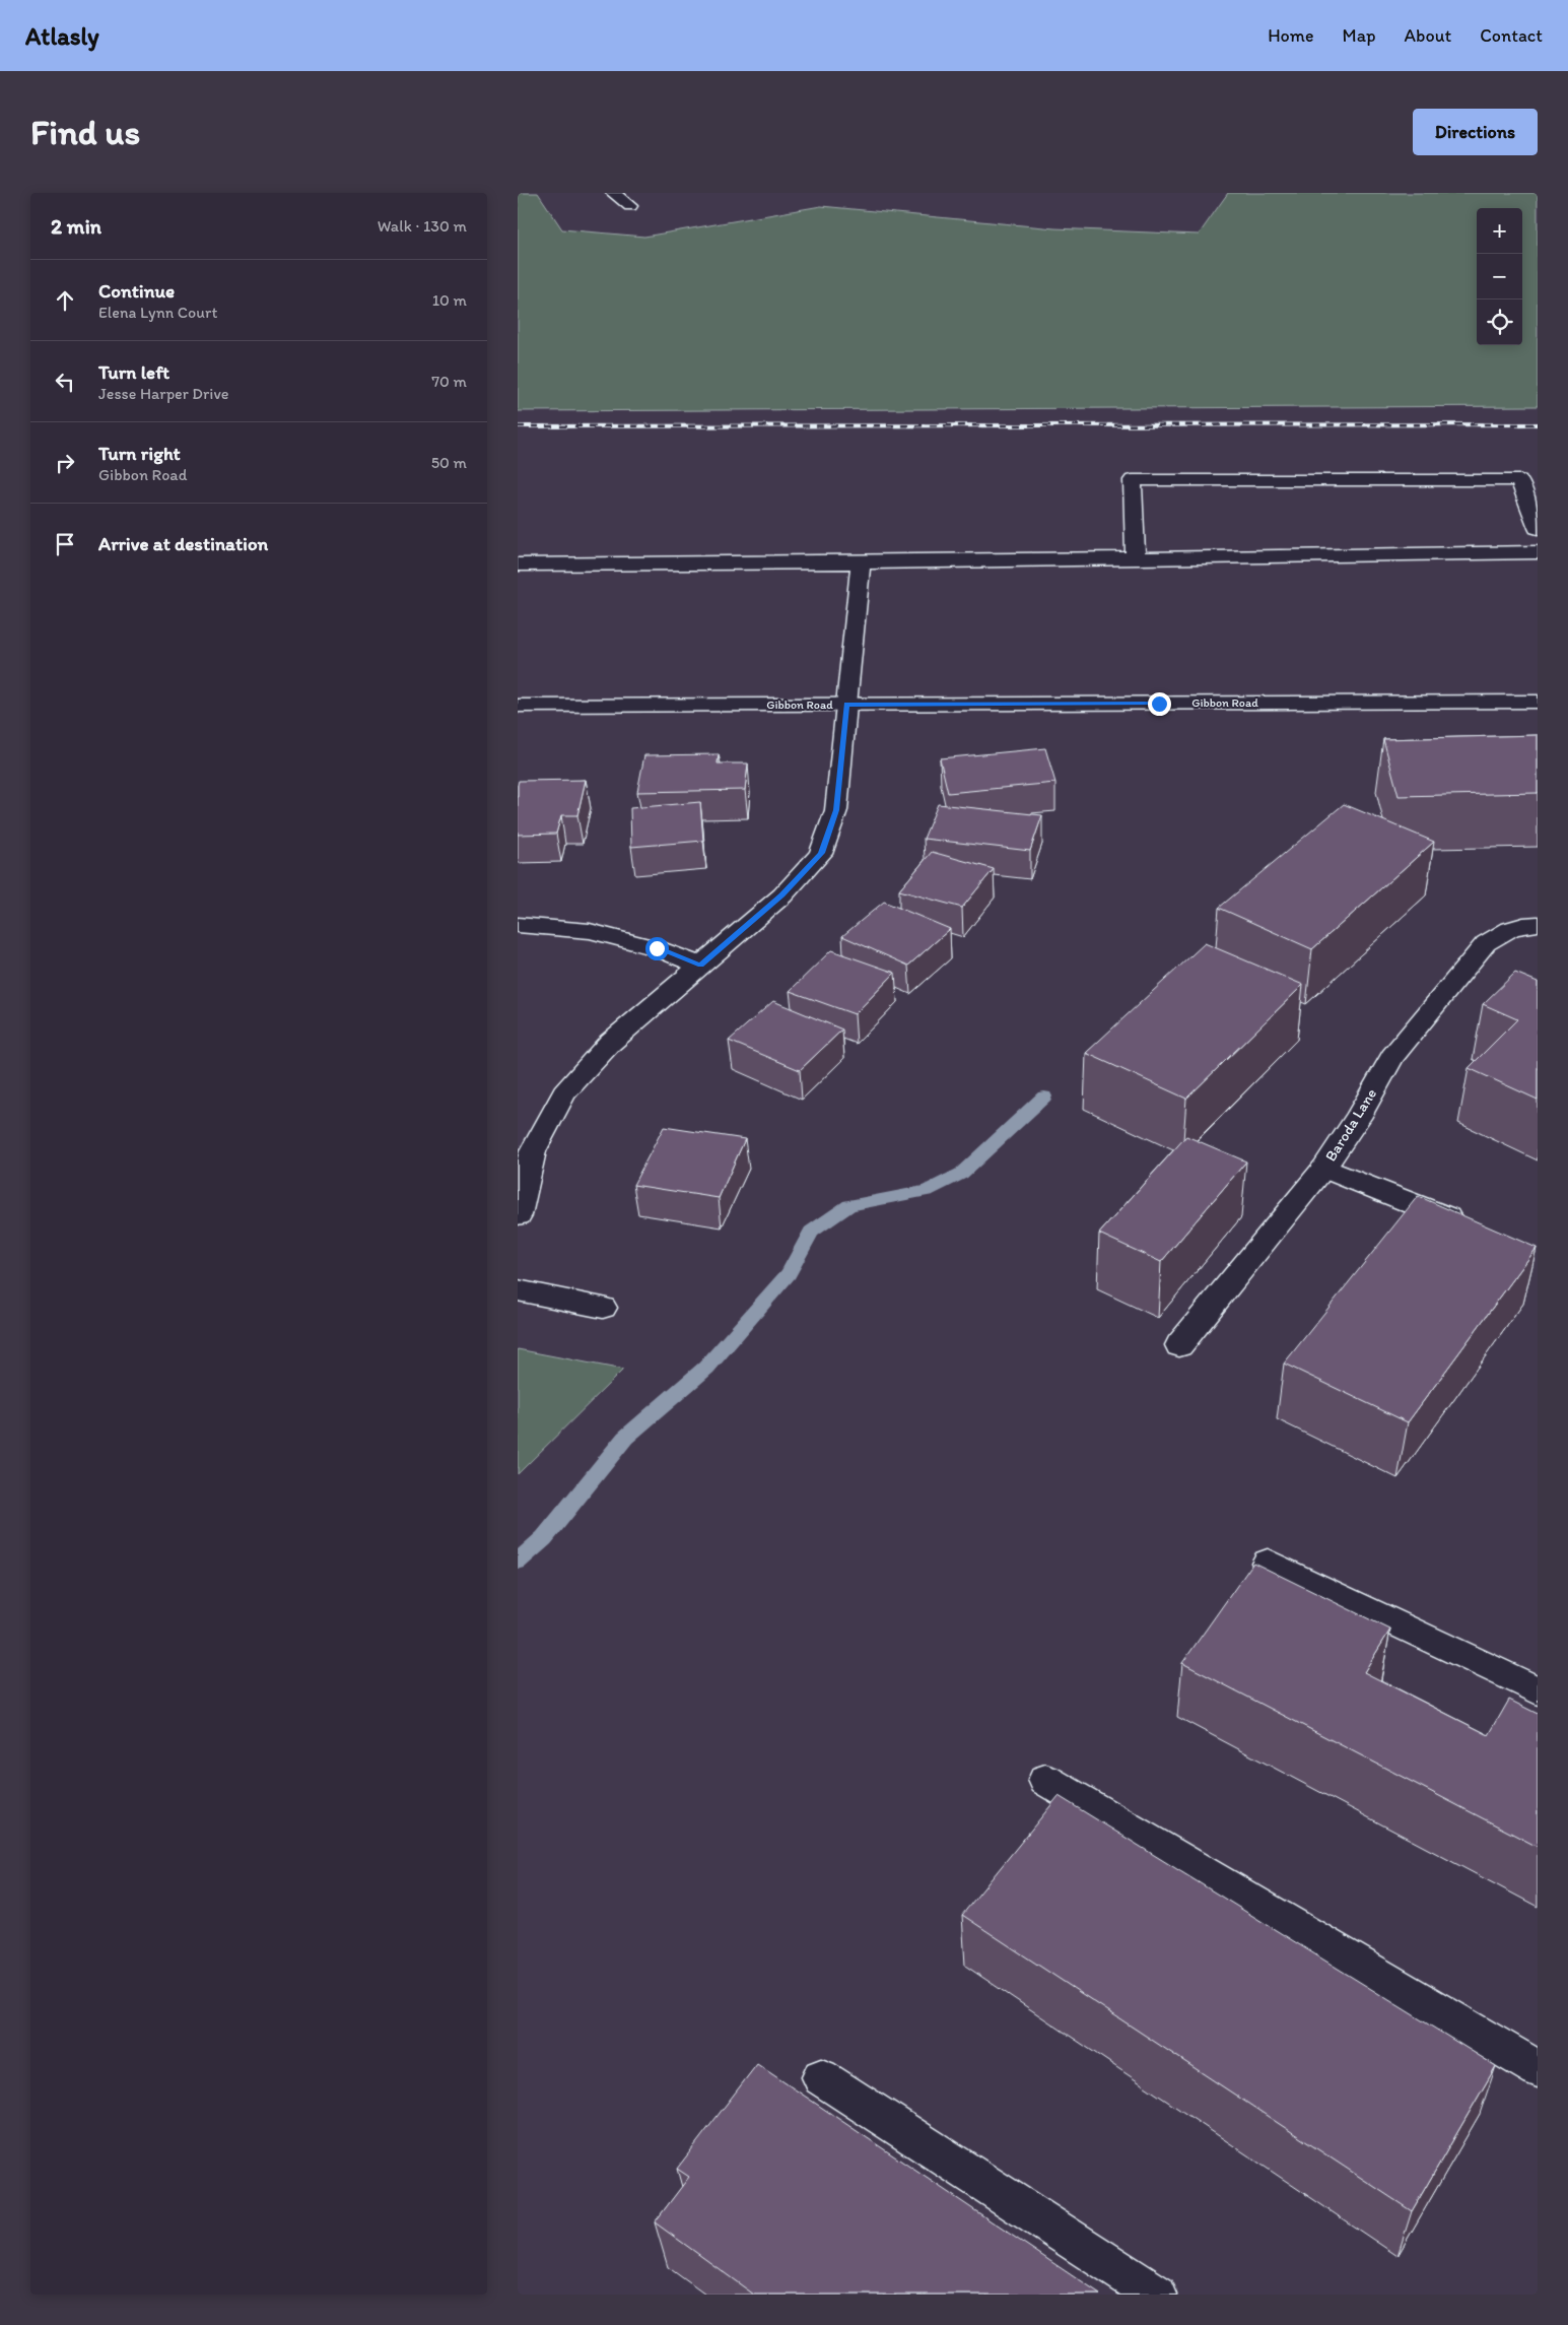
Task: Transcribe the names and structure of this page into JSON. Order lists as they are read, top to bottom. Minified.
{"streets":{"street":["Gibbon Road","Baroda Lane"]},"page":{"header":"Atlasly","nav":["Home","Map","About","Contact"],"buttons":"Directions","title":"Find us","heading":["2 min","Walk · 130 m"],"map_buttons":["+","−"],"list":[["Continue","Elena Lynn Court","10 m"],["Turn left","Jesse Harper Drive","70 m"],["Turn right","Gibbon Road","50 m"],"Arrive at destination"]}}
